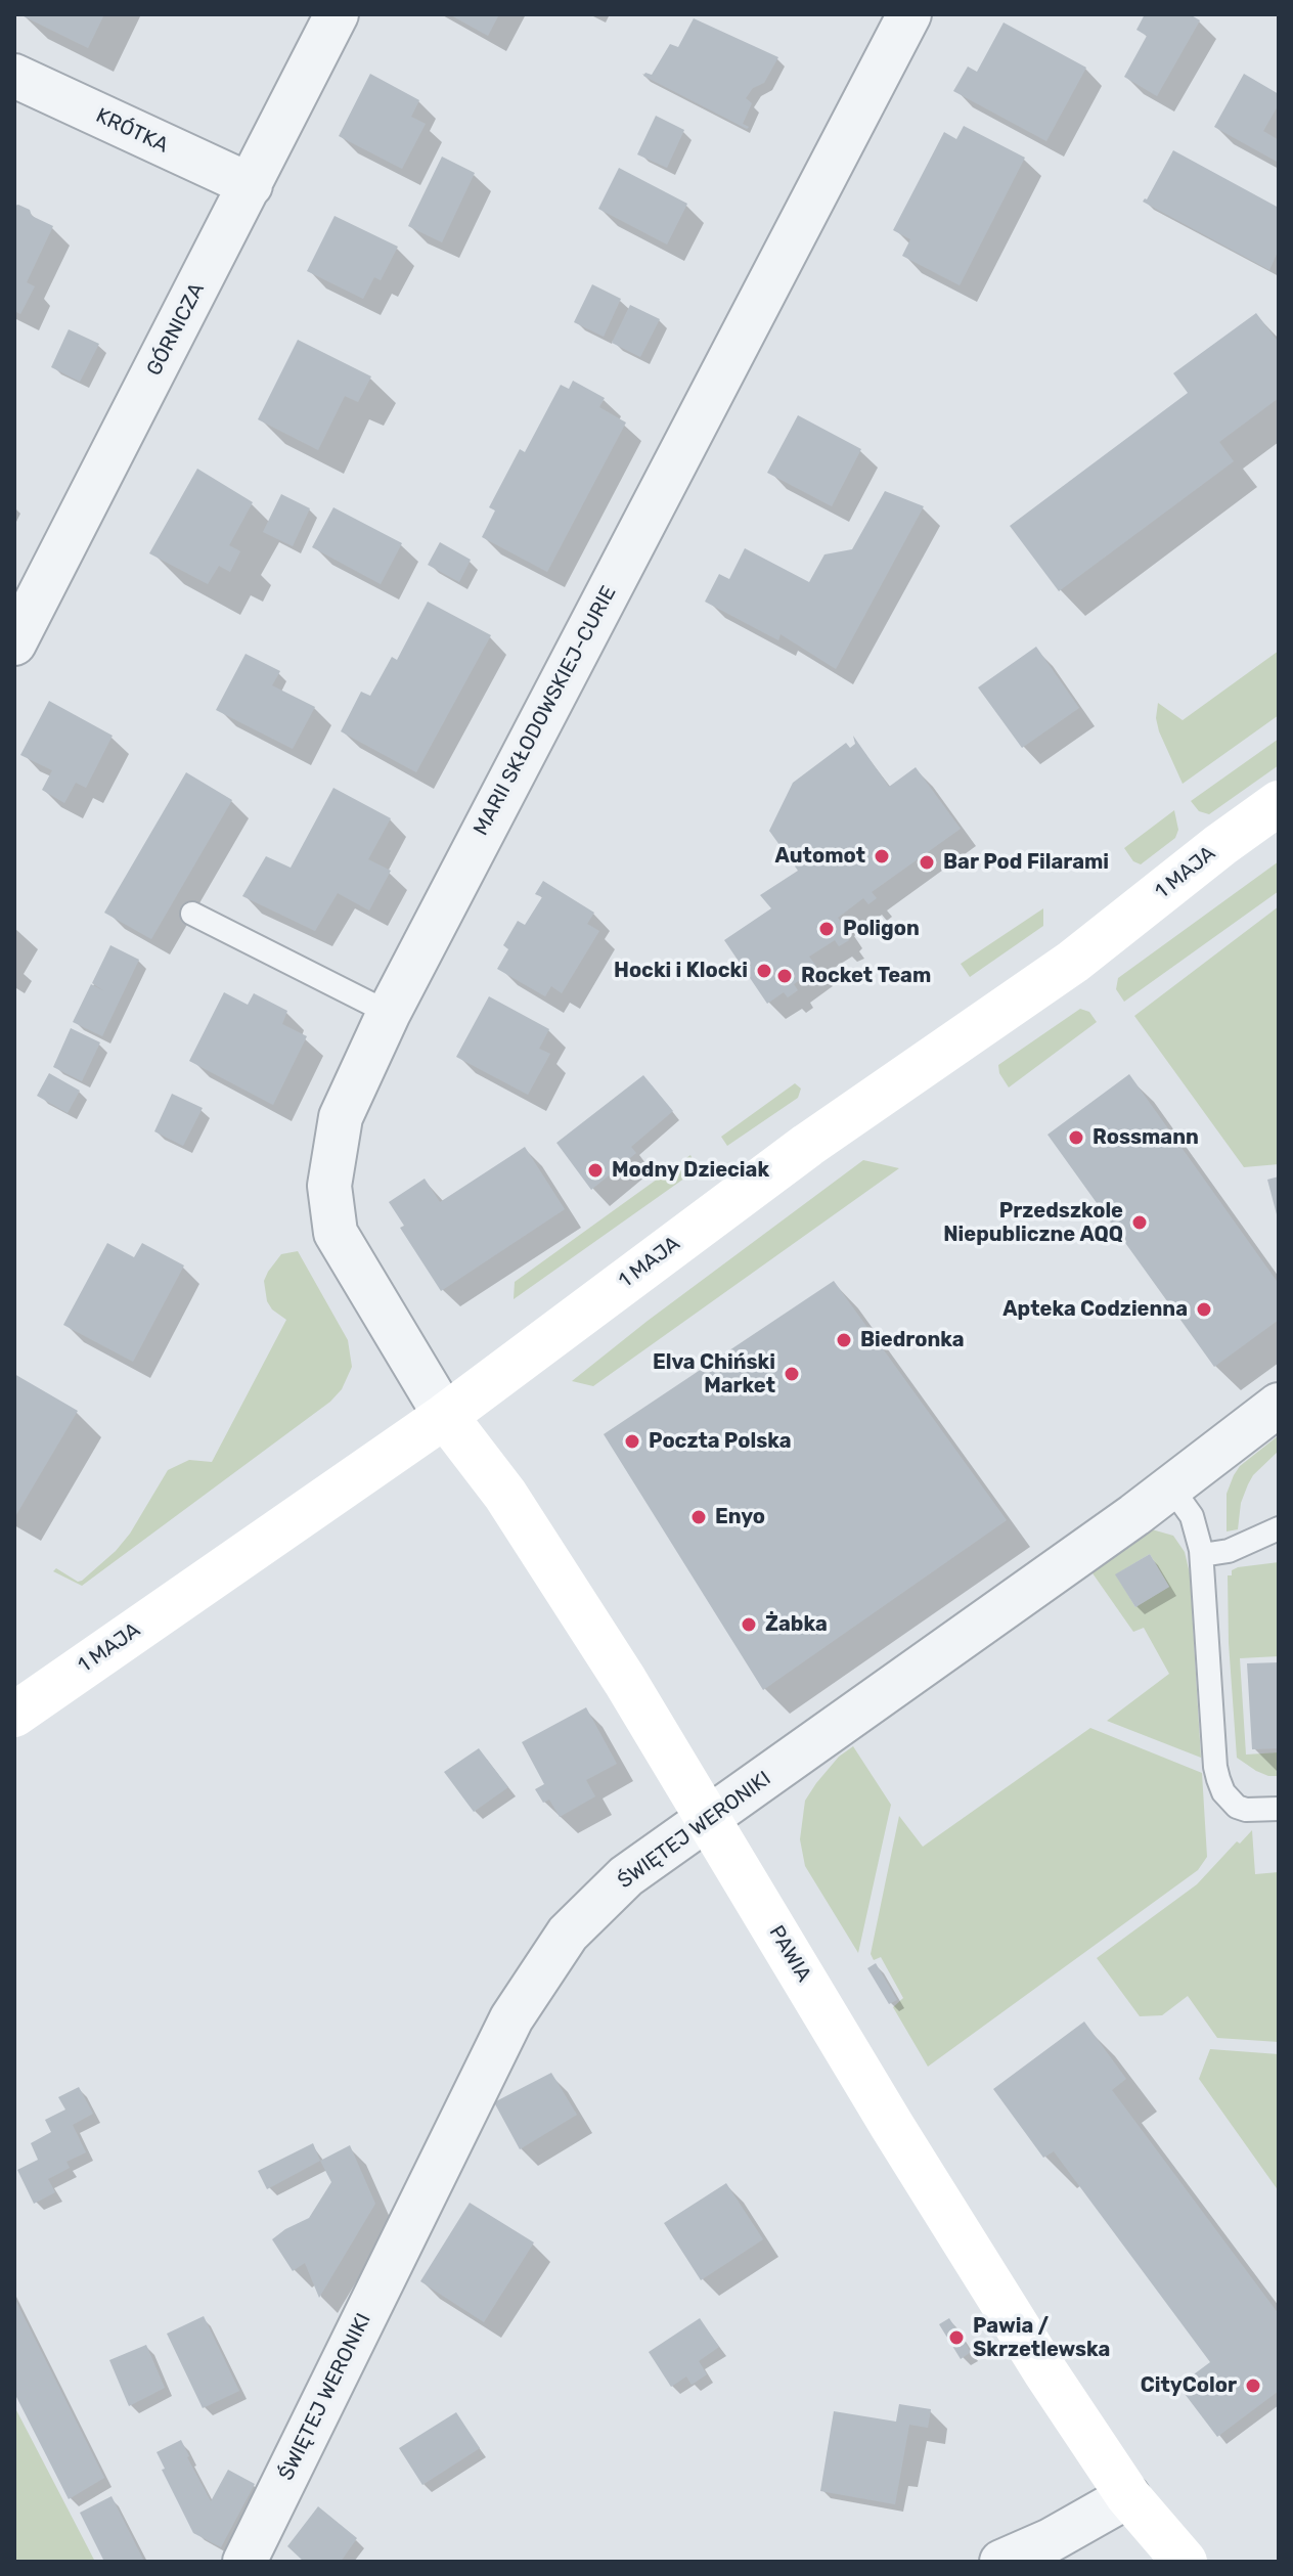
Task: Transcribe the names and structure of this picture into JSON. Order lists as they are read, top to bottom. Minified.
{"streets":{"street":["KRÓTKA","GÓRNICZA","MARII SKŁODOWSKIEJ-CURIE","1 MAJA","ŚWIĘTEJ WERONIKI","PAWIA"]},"crossings":[["KRÓTKA","GÓRNICZA"],["MARII SKŁODOWSKIEJ-CURIE","1 MAJA"],["MARII SKŁODOWSKIEJ-CURIE","PAWIA"],["1 MAJA","PAWIA"],["ŚWIĘTEJ WERONIKI","PAWIA"]],"places":["Automot","Bar Pod Filarami","Poligon","Hocki i Klocki","Rocket Team","Rossmann","Modny Dzieciak","Przedszkole Niepubliczne AQQ","Apteka Codzienna","Biedronka","Elva Chiński Market","Poczta Polska","Enyo","Żabka","Pawia / Skrzetlewska","CityColor"]}
